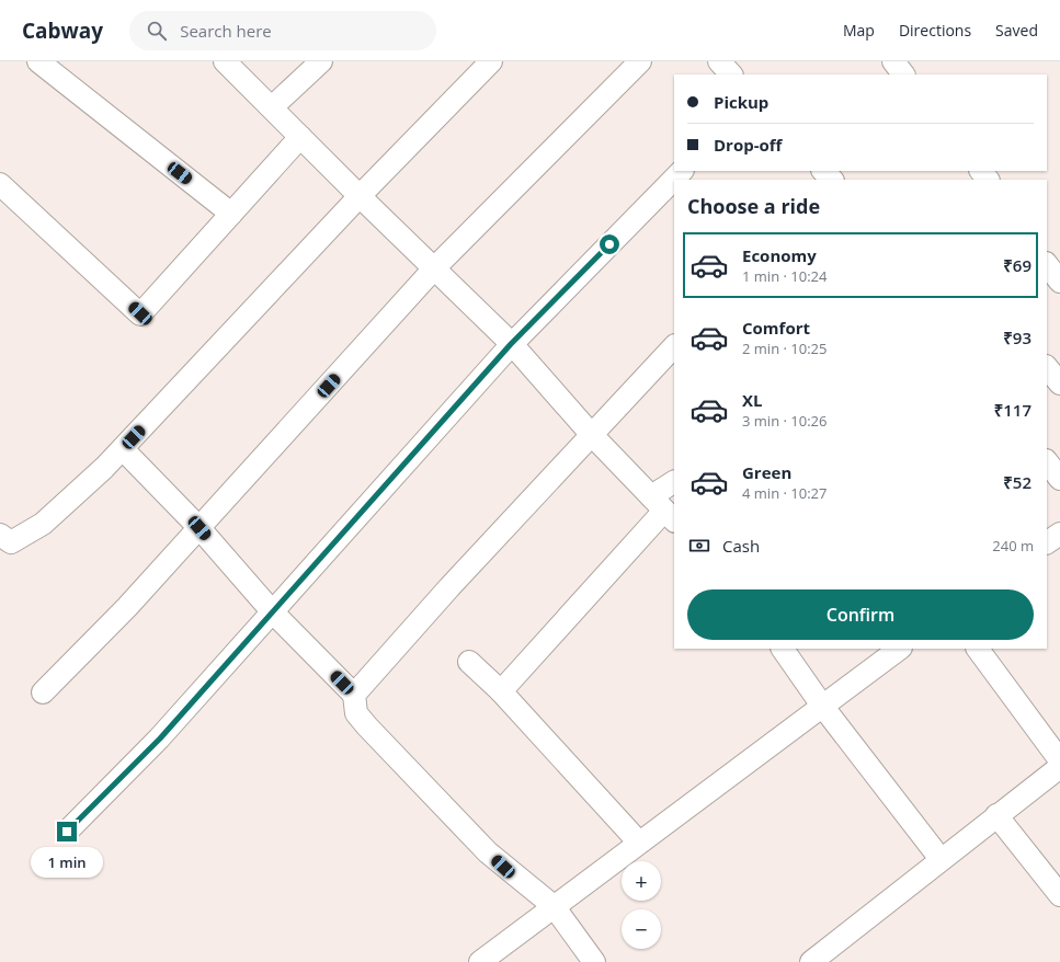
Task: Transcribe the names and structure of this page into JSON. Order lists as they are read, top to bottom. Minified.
{"page":{"header":"Cabway","search":"Search here","nav":["Map","Directions","Saved"],"banner":["Pickup","Drop-off"],"heading":"Choose a ride","list":[{"name":"Economy","note":"1 min · 10:24","value":"₹69"},{"name":"Comfort","note":"2 min · 10:25","value":"₹93"},{"name":"XL","note":"3 min · 10:26","value":"₹117"},{"name":"Green","note":"4 min · 10:27","value":"₹52"}],"pay":["Cash","240 m"],"buttons":"Confirm","bubble":"1 min","map_buttons":["+","−"]}}
